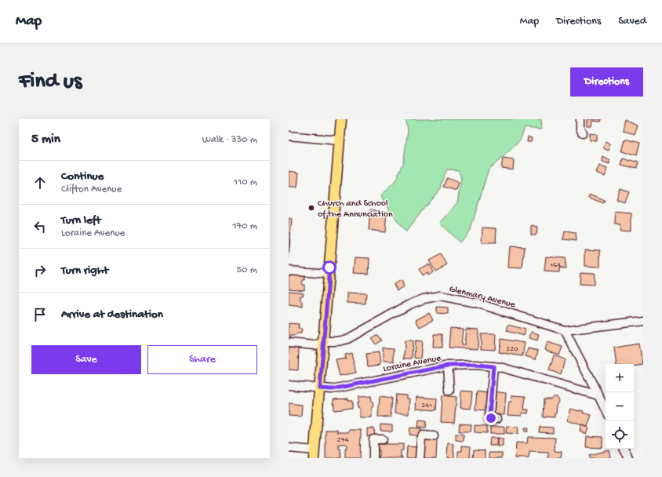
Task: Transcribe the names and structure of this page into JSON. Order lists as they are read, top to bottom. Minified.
{"streets":{"street":["Glenmary Avenue","Loraine Avenue"]},"places":["Church and School of the Annunciation"],"house_numbers":["164","220","241","274"],"page":{"header":"Map","nav":["Map","Directions","Saved"],"buttons":["Directions",["Save","Share"]],"title":"Find us","heading":["5 min","Walk · 330 m"],"list":[["Continue","Clifton Avenue","110 m"],["Turn left","Loraine Avenue","170 m"],["Turn right","50 m"],"Arrive at destination"],"map_buttons":["+","−"]}}
